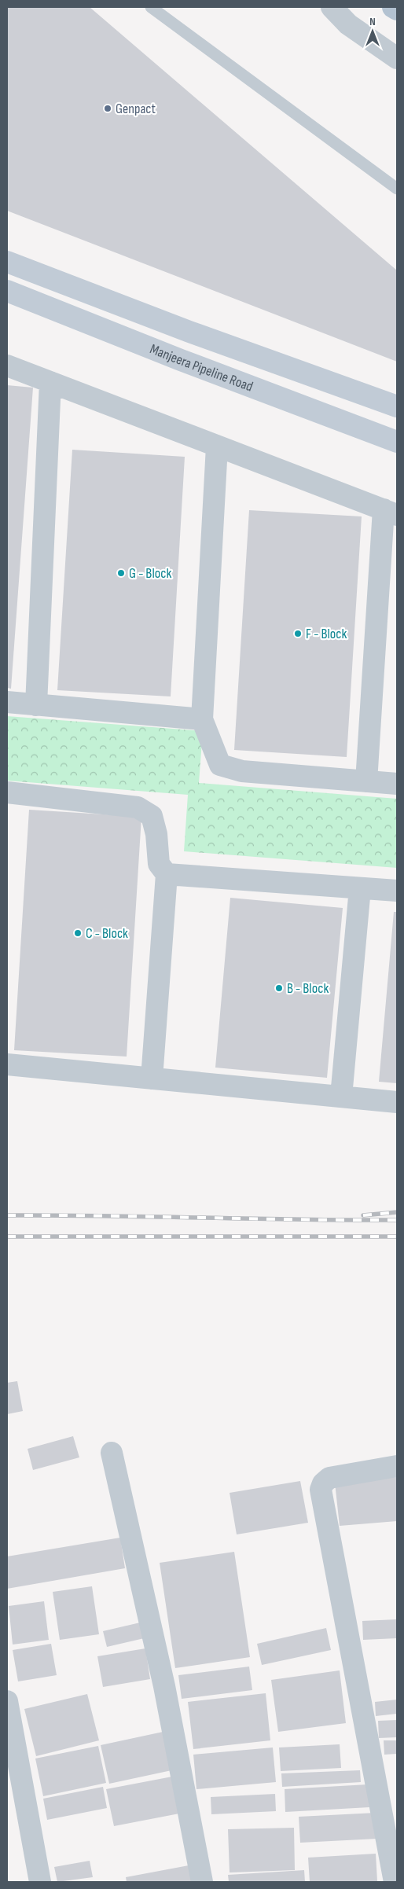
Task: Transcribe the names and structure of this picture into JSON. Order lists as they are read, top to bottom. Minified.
{"streets":{"main road":["Manjeera Pipeline Road"]},"places":["Genpact","G - Block","F - Block","C - Block","B - Block"],"north":"top"}
